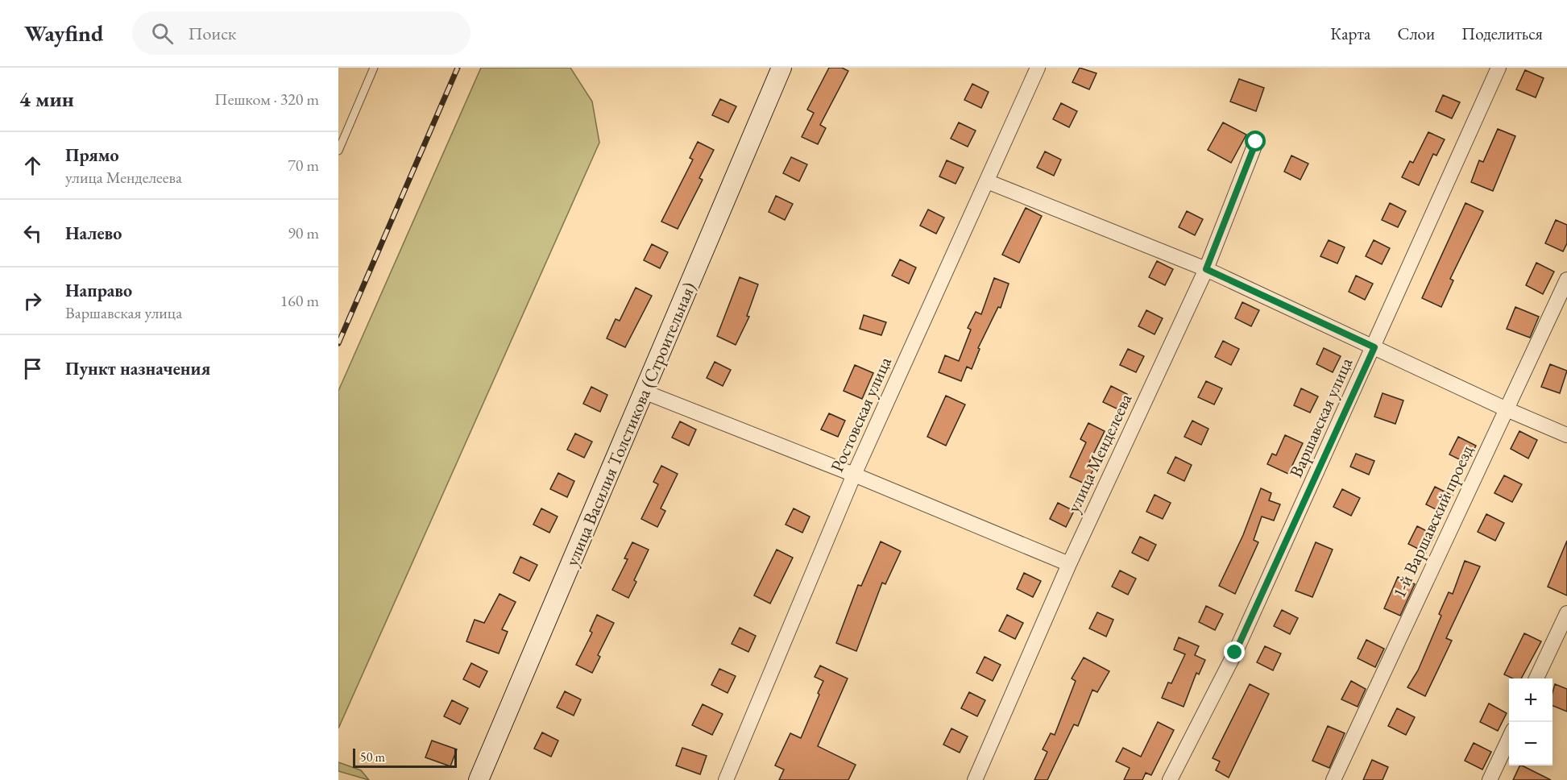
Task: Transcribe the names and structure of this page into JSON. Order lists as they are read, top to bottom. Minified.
{"streets":{"main road":["улица Василия Толстикова (Строительная)"],"street":["Ростовская улица","Варшавская улица","улица Менделеева","1-й Варшавский проезд"]},"scale_bar":"50 m","page":{"header":"Wayfind","search":"Поиск","nav":["Карта","Слои","Поделиться"],"heading":["4 мин","Пешком · 320 m"],"list":[["Прямо","улица Менделеева","70 m"],["Налево","90 m"],["Направо","Варшавская улица","160 m"],"Пункт назначения"],"map_buttons":["+","−"],"scale":"50 m"}}
